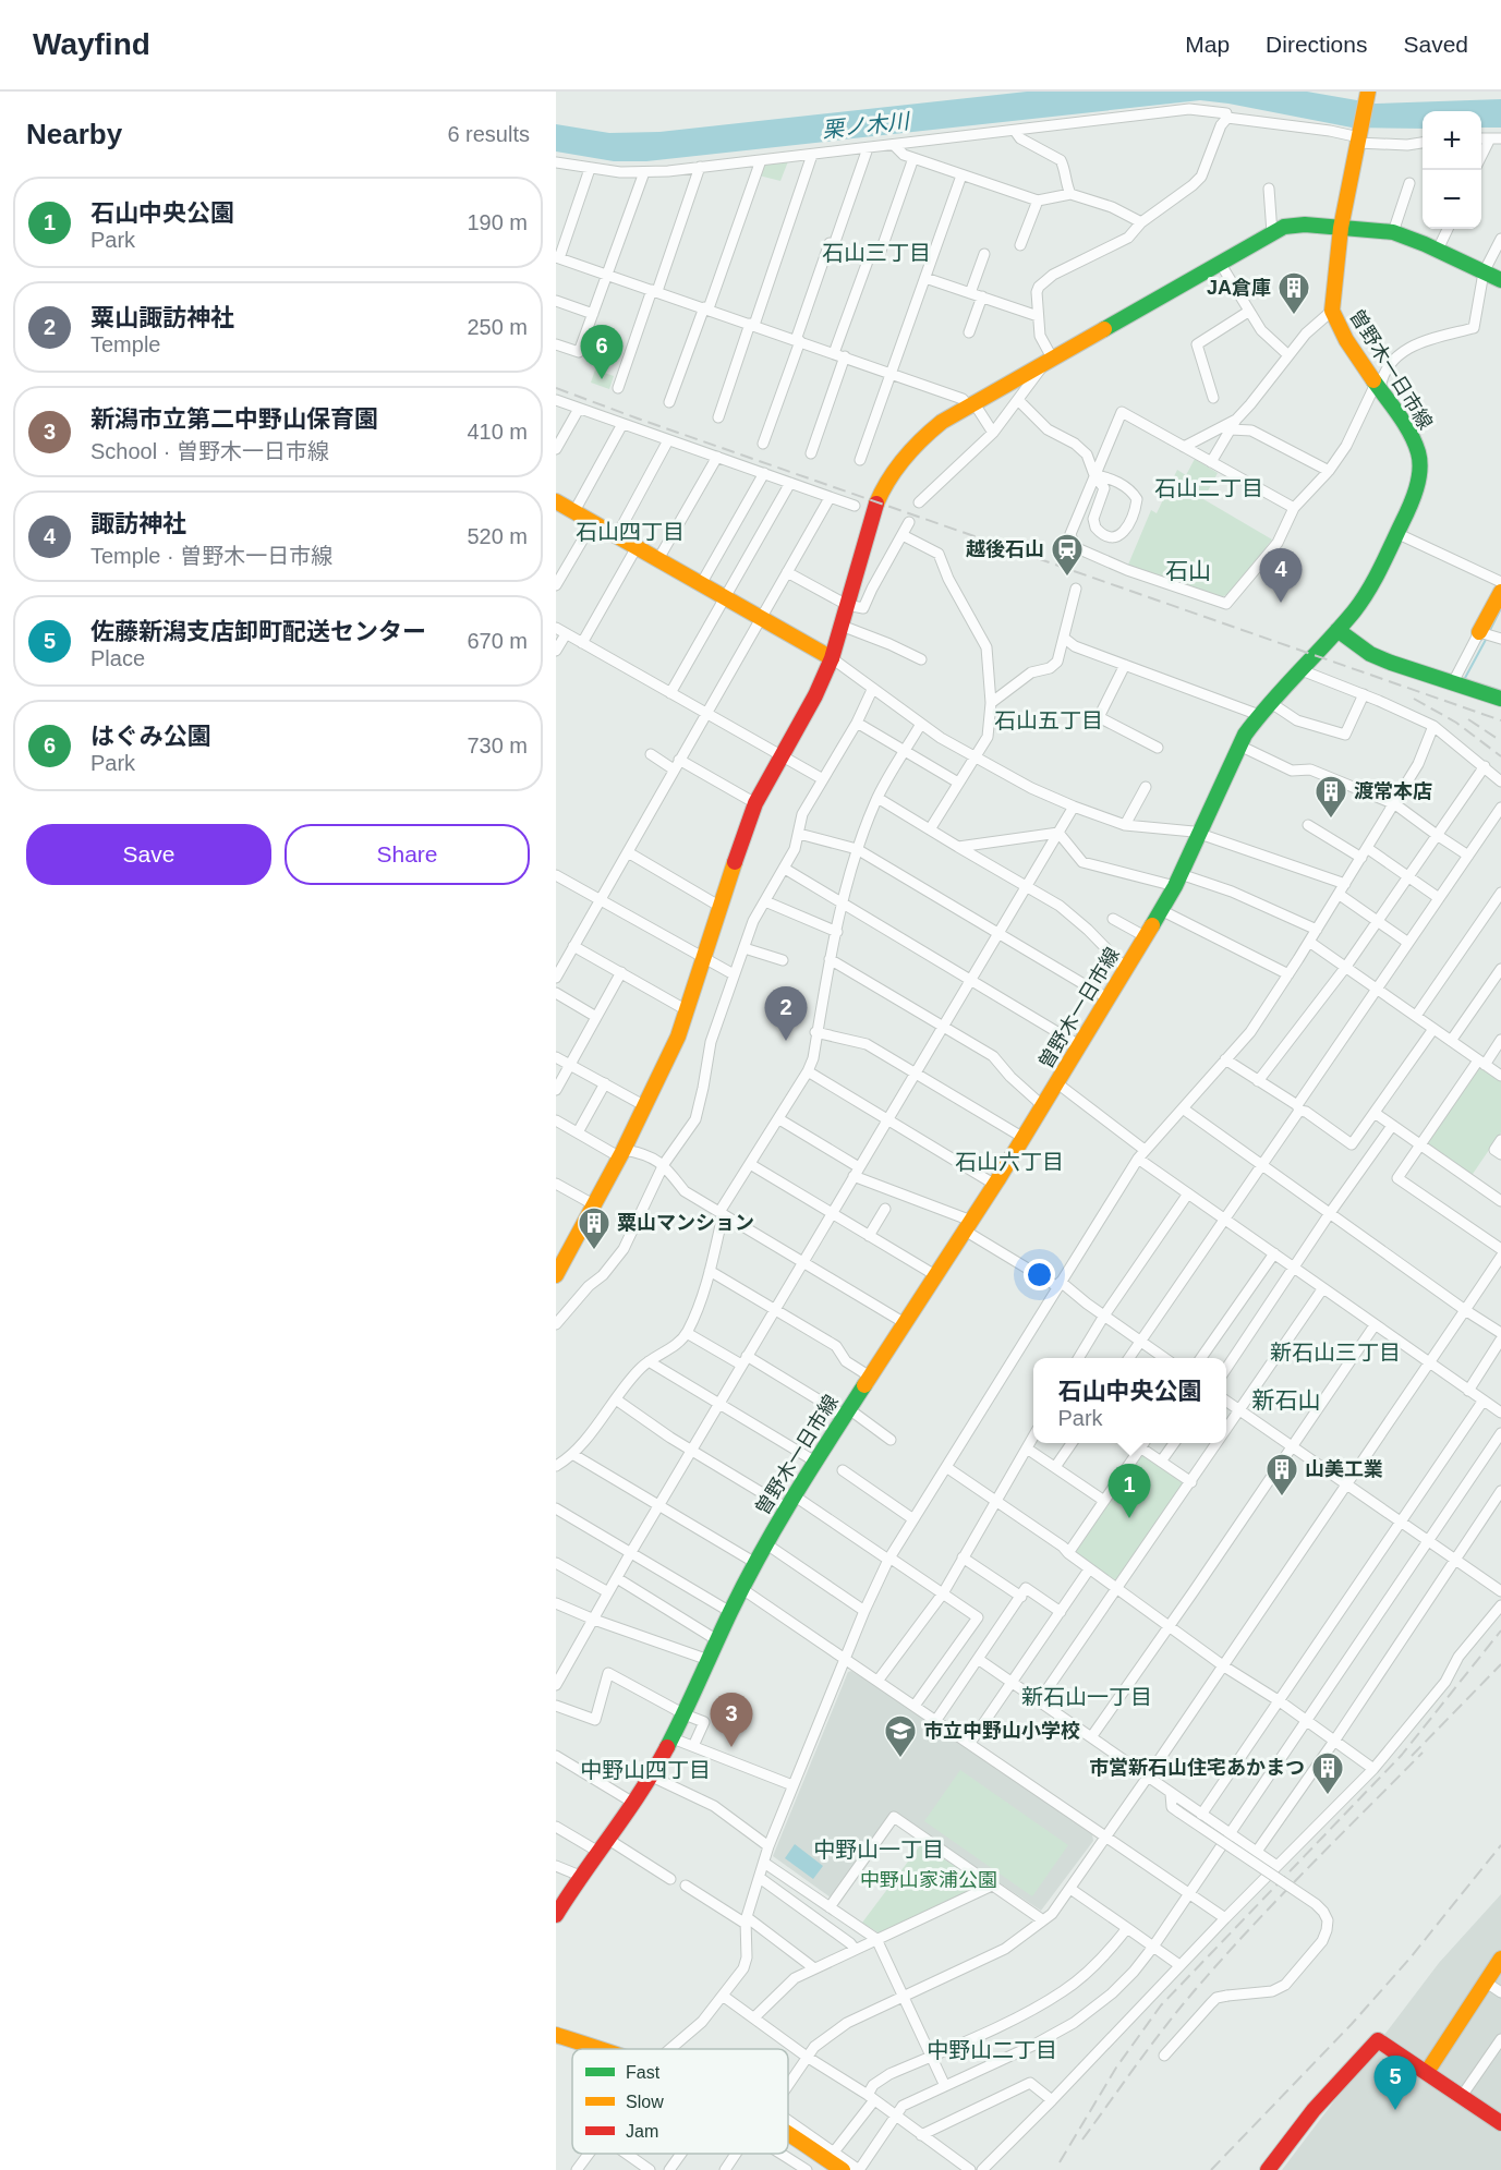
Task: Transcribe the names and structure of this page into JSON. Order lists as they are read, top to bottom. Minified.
{"streets":{"street":["曽野木一日市線"]},"districts":["石山三丁目","石山二丁目","石山四丁目","石山","石山五丁目","石山六丁目","新石山三丁目","新石山","新石山一丁目","中野山四丁目","中野山一丁目","中野山二丁目"],"water":["栗ノ木川"],"parks":["中野山家浦公園"],"places":{"building":["JA倉庫","渡常本店","粟山マンション","山美工業","市営新石山住宅あかまつ"],"station":["越後石山"],"school or university":["市立中野山小学校"]},"legend":["Fast","Slow","Jam"],"page":{"header":"Wayfind","nav":["Map","Directions","Saved"],"heading":["Nearby","6 results"],"map_buttons":["+","−"],"list":[{"mark":"1","name":"石山中央公園","note":"Park","value":"190 m"},{"mark":"2","name":"粟山諏訪神社","note":"Temple","value":"250 m"},{"mark":"3","name":"新潟市立第二中野山保育園","note":"School · 曽野木一日市線","value":"410 m"},{"mark":"4","name":"諏訪神社","note":"Temple · 曽野木一日市線","value":"520 m"},{"mark":"5","name":"佐藤新潟支店卸町配送センター","note":"Place","value":"670 m"},{"mark":"6","name":"はぐみ公園","note":"Park","value":"730 m"}],"pins":["6","4","2","1","3","5"],"buttons":["Save","Share"],"popup":["石山中央公園","Park"]}}
